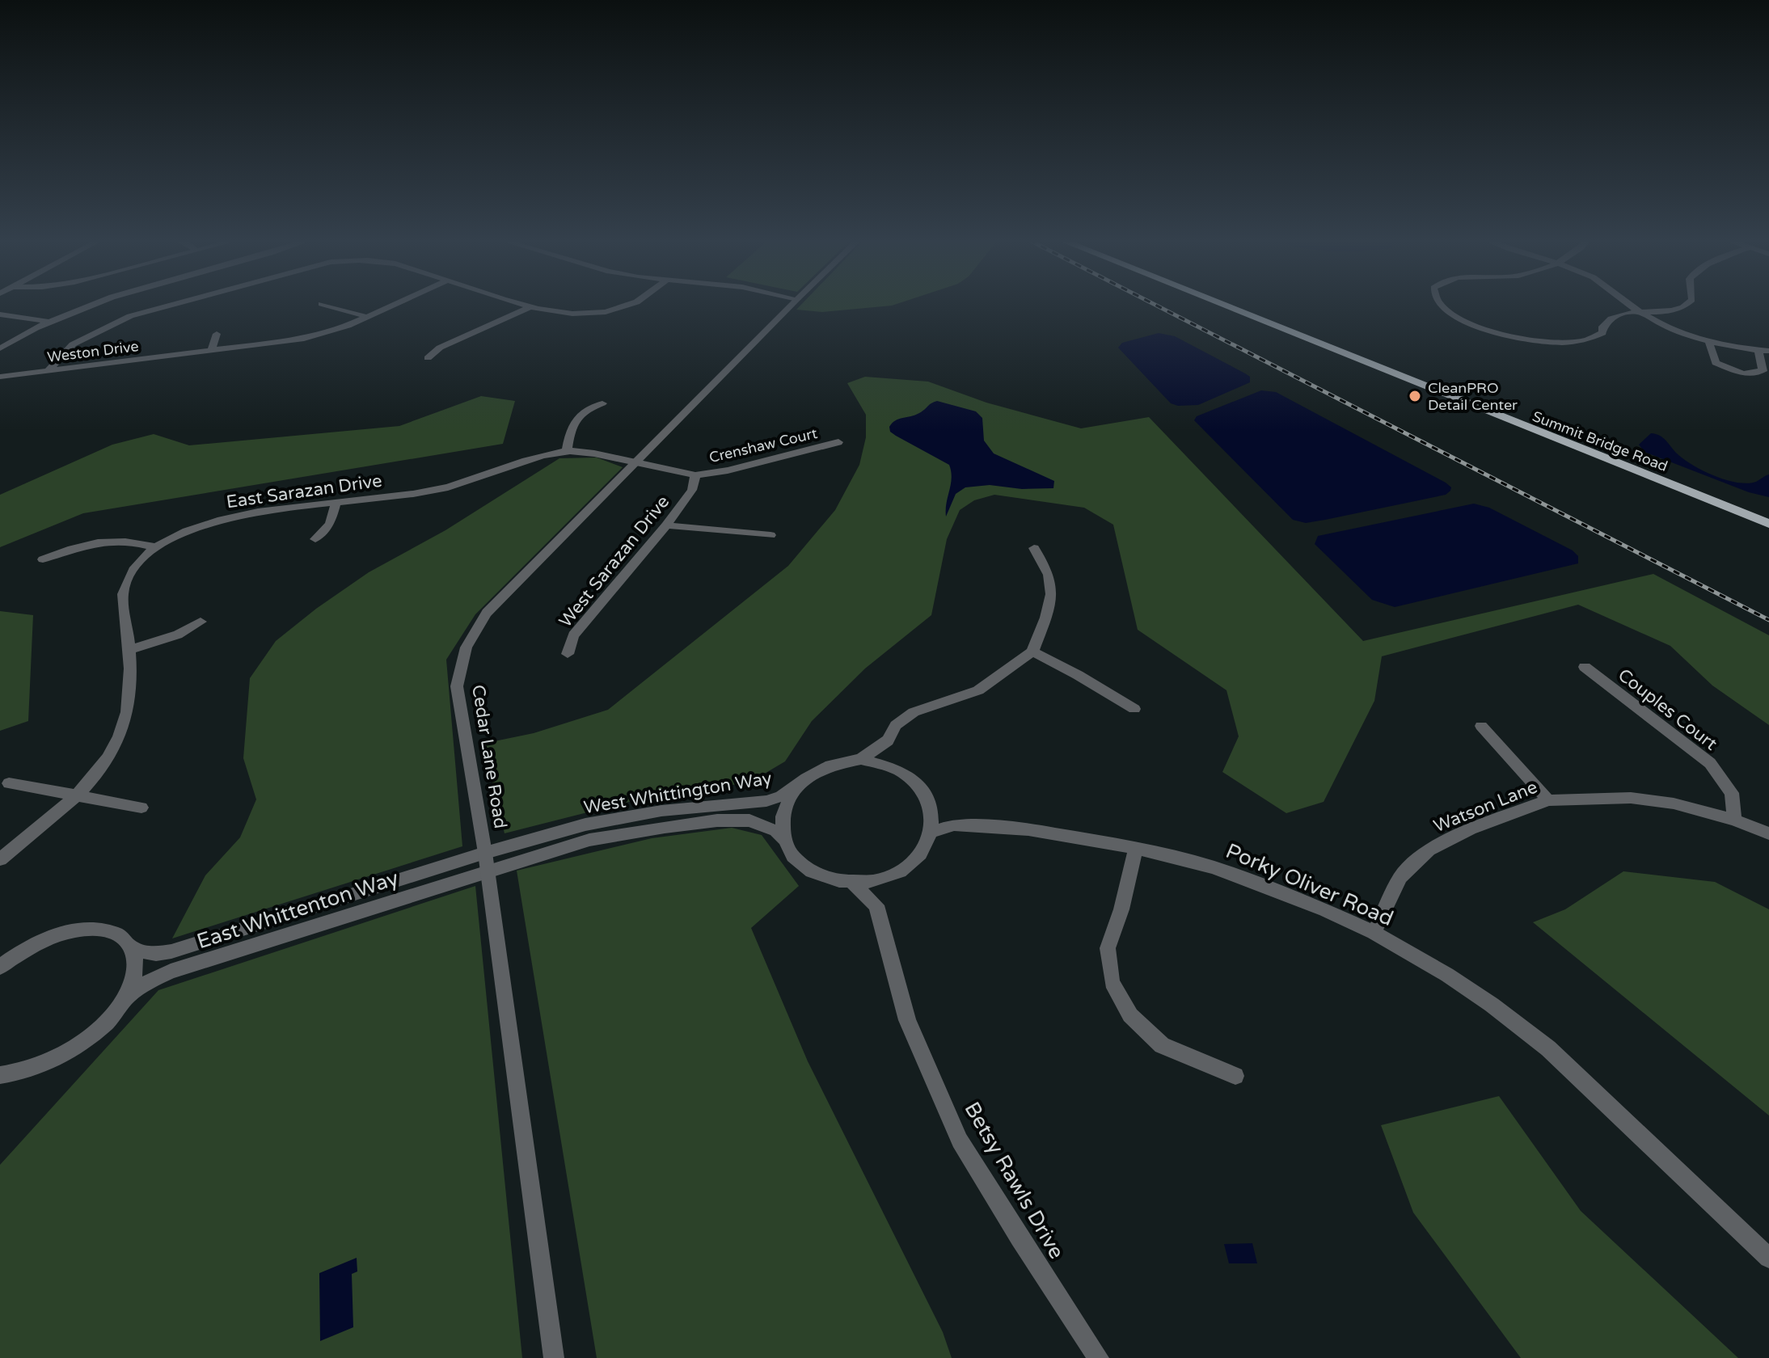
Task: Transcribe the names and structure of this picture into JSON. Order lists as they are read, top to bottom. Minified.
{"streets":{"main road":["Summit Bridge Road"],"street":["Weston Drive","Crenshaw Court","East Sarazan Drive","West Sarazan Drive","Couples Court","Cedar Lane Road","West Whittington Way","Watson Lane","Porky Oliver Road","East Whittenton Way","Betsy Rawls Drive"]},"crossings":[["Crenshaw Court","West Sarazan Drive"],["East Sarazan Drive","West Sarazan Drive"],["East Sarazan Drive","Cedar Lane Road"],["West Sarazan Drive","Cedar Lane Road"],["Couples Court","Watson Lane"],["Cedar Lane Road","West Whittington Way"],["Cedar Lane Road","East Whittenton Way"],["West Whittington Way","Porky Oliver Road"],["West Whittington Way","East Whittenton Way"],["Watson Lane","Porky Oliver Road"]],"places":["CleanPRO Detail Center"]}
